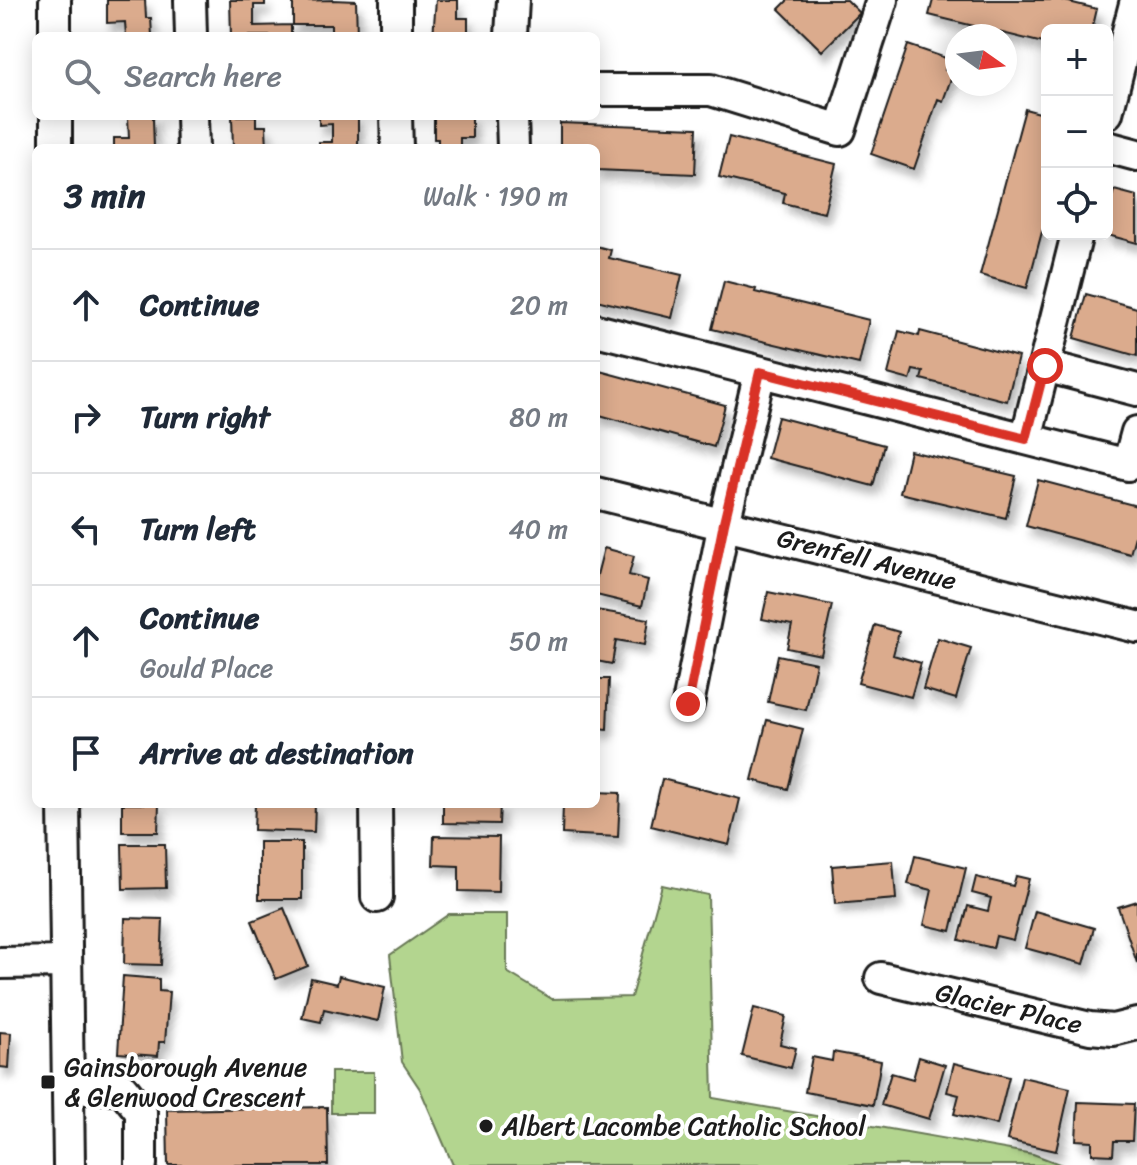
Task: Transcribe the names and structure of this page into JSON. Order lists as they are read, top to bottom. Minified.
{"streets":{"street":["Grenfell Avenue","Glacier Place"]},"places":{"transit":["Gainsborough Avenue & Glenwood Crescent"],"other":["Albert Lacombe Catholic School"]},"north":"right","page":{"map_buttons":["+","−"],"search":"Search here","heading":["3 min","Walk · 190 m"],"list":[["Continue","20 m"],["Turn right","80 m"],["Turn left","40 m"],["Continue","Gould Place","50 m"],"Arrive at destination"]}}
